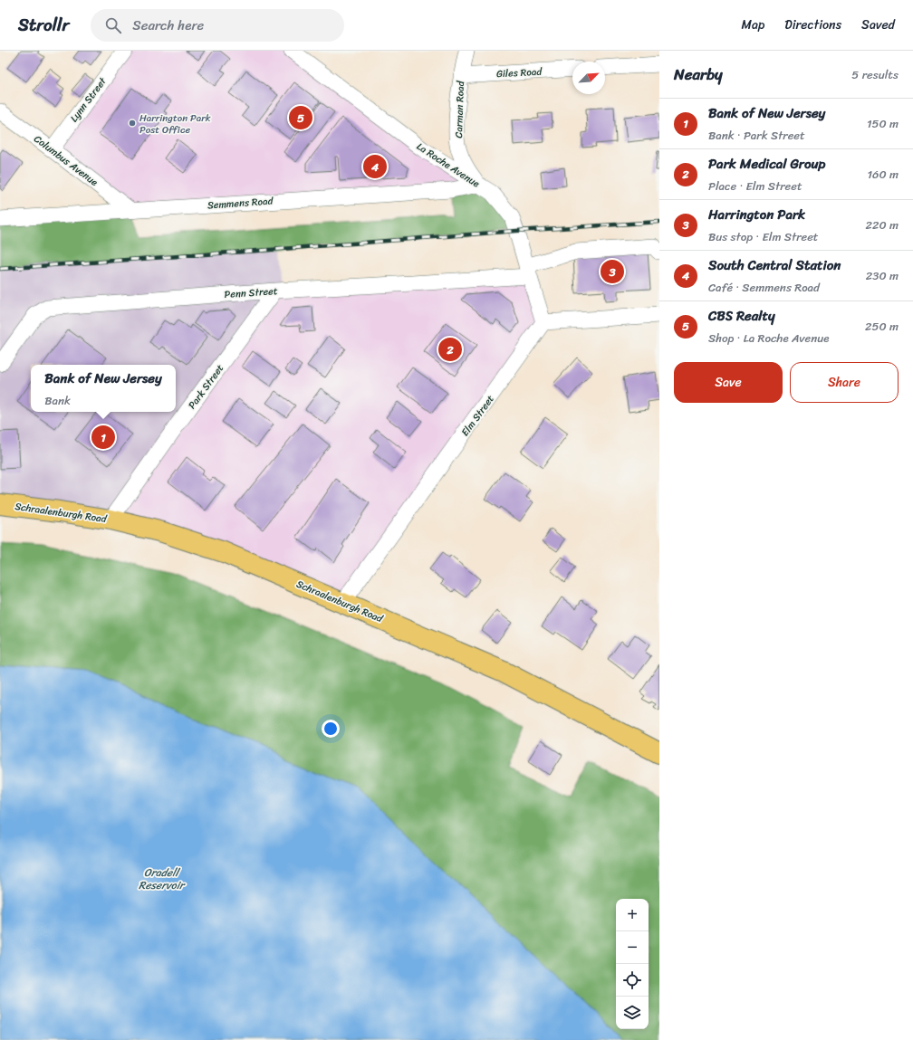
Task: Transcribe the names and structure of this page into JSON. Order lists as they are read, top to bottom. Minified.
{"streets":{"main road":["Schraalenburgh Road"],"street":["Giles Road","Lynn Street","Carman Road","Columbus Avenue","La Roche Avenue","Semmens Road","Penn Street","Park Street","Elm Street"]},"crossings":[["Giles Road","Carman Road"],["Lynn Street","Columbus Avenue"],["Carman Road","La Roche Avenue"],["Carman Road","Semmens Road"],["Columbus Avenue","Semmens Road"],["La Roche Avenue","Semmens Road"],["La Roche Avenue","Penn Street"],["La Roche Avenue","Elm Street"],["Penn Street","Park Street"],["Park Street","Schraalenburgh Road"],["Elm Street","Schraalenburgh Road"]],"water":["Oradell Reservoir"],"places":["Harrington Park Post Office"],"north":"top right","page":{"header":"Strollr","search":"Search here","nav":["Map","Directions","Saved"],"heading":["Nearby","5 results"],"list":[{"mark":"1","name":"Bank of New Jersey","note":"Bank · Park Street","value":"150 m"},{"mark":"2","name":"Park Medical Group","note":"Place · Elm Street","value":"160 m"},{"mark":"3","name":"Harrington Park","note":"Bus stop · Elm Street","value":"220 m"},{"mark":"4","name":"South Central Station","note":"Café · Semmens Road","value":"230 m"},{"mark":"5","name":"CBS Realty","note":"Shop · La Roche Avenue","value":"250 m"}],"pins":["5","4","3","2","1"],"buttons":["Save","Share"],"popup":["Bank of New Jersey","Bank"],"map_buttons":["+","−"]}}
